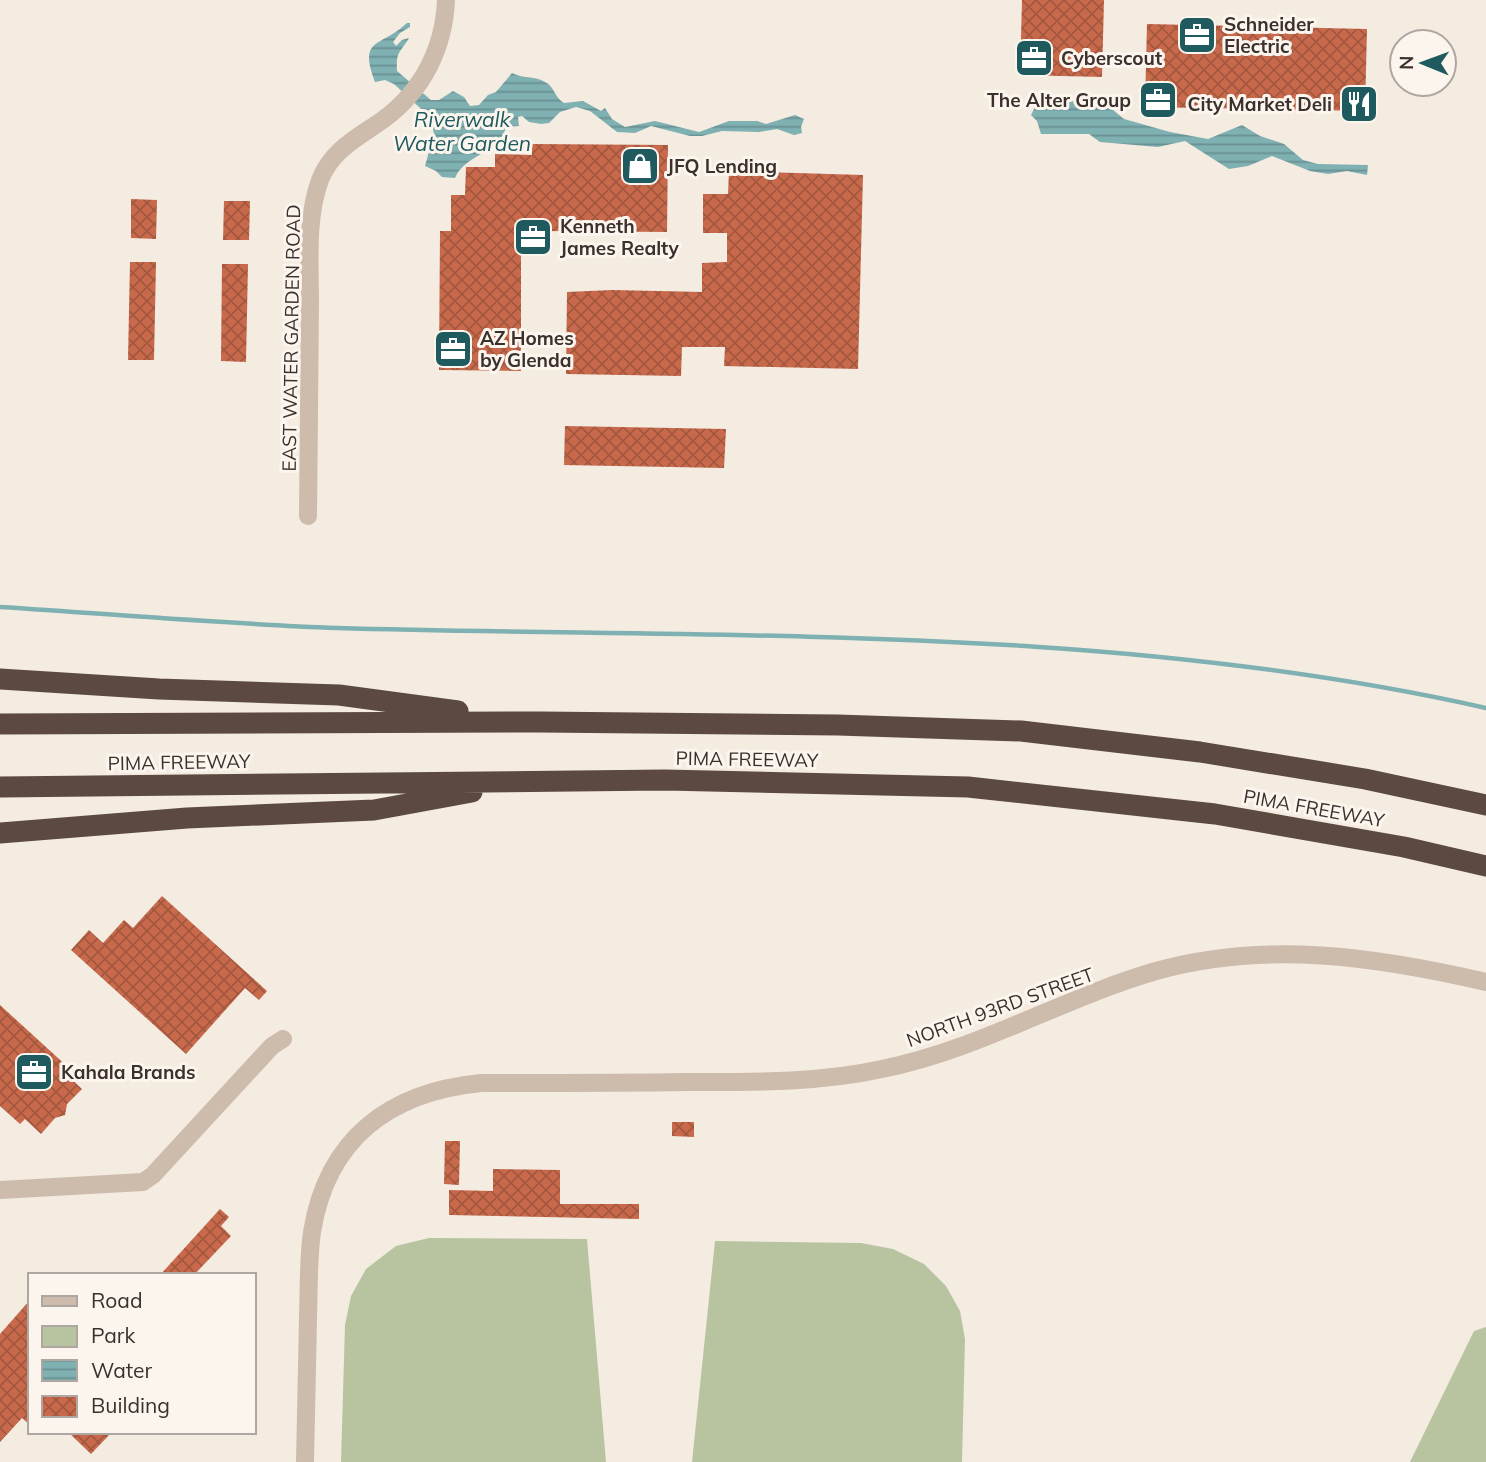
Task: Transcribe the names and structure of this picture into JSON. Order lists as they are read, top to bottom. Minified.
{"streets":{"highway":["PIMA FREEWAY"],"street":["EAST WATER GARDEN ROAD","NORTH 93RD STREET"]},"water":["Riverwalk Water Garden"],"places":{"office":["Schneider Electric","Cyberscout","The Alter Group","Kenneth James Realty","AZ Homes by Glenda","Kahala Brands"],"restaurant":["City Market Deli"],"shop":["JFQ Lending"]},"legend":["Road","Park","Water","Building"],"north":"left"}
